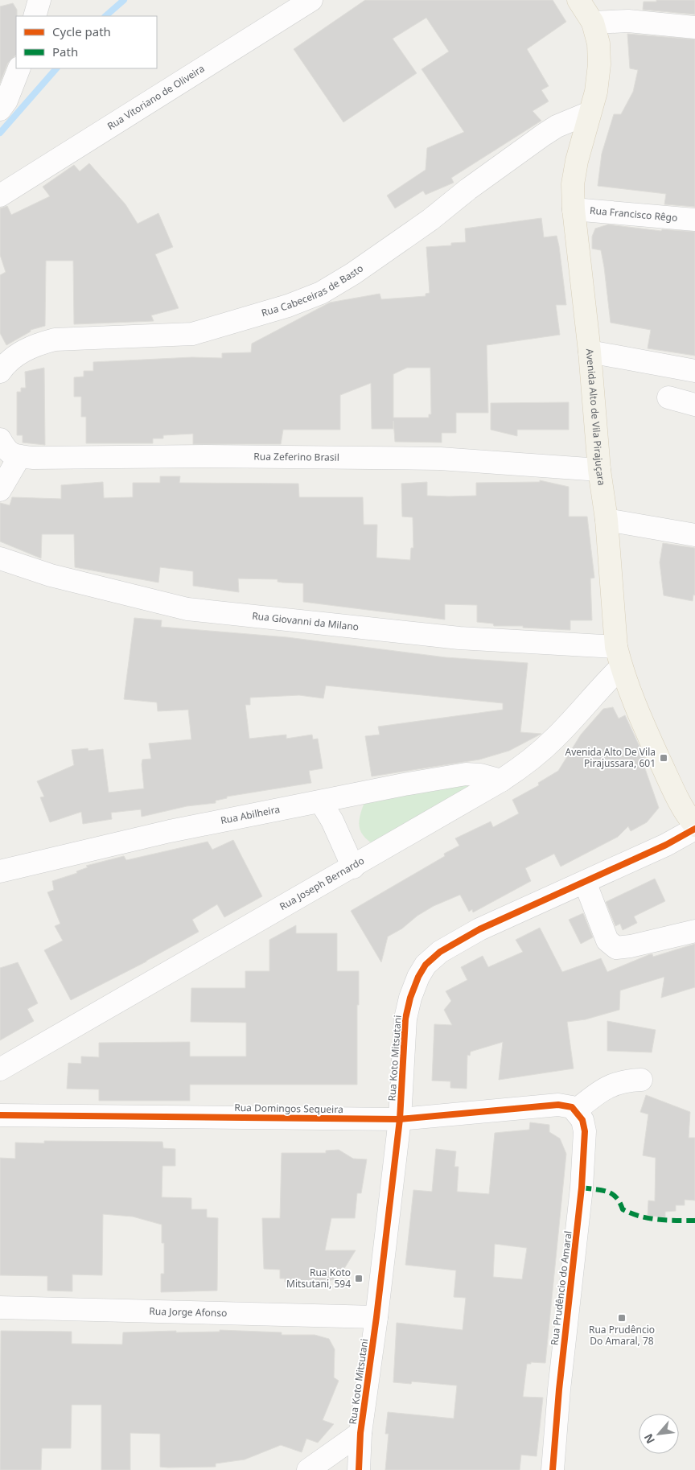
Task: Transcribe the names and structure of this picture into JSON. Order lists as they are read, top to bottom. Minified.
{"streets":{"main road":["Avenida Alto de Vila Pirajuçara"],"street":["Rua Vitoriano de Oliveira","Rua Francisco Rêgo","Rua Cabeceiras de Basto","Rua Zeferino Brasil","Rua Giovanni da Milano","Rua Abilheira","Rua Joseph Bernardo","Rua Koto Mitsutani","Rua Domingos Sequeira","Rua Prudêncio do Amaral","Rua Jorge Afonso"]},"crossings":[["Rua Francisco Rêgo","Avenida Alto de Vila Pirajuçara"],["Rua Cabeceiras de Basto","Avenida Alto de Vila Pirajuçara"],["Avenida Alto de Vila Pirajuçara","Rua Zeferino Brasil"],["Avenida Alto de Vila Pirajuçara","Rua Giovanni da Milano"],["Avenida Alto de Vila Pirajuçara","Rua Joseph Bernardo"],["Rua Giovanni da Milano","Rua Joseph Bernardo"],["Rua Abilheira","Rua Joseph Bernardo"],["Rua Koto Mitsutani","Rua Domingos Sequeira"],["Rua Koto Mitsutani","Rua Jorge Afonso"],["Rua Domingos Sequeira","Rua Prudêncio do Amaral"]],"places":{"transit":["Avenida Alto De Vila Pirajussara, 601","Rua Koto Mitsutani, 594","Rua Prudêncio Do Amaral, 78"]},"legend":["Cycle path","Path"],"north":"bottom left"}
